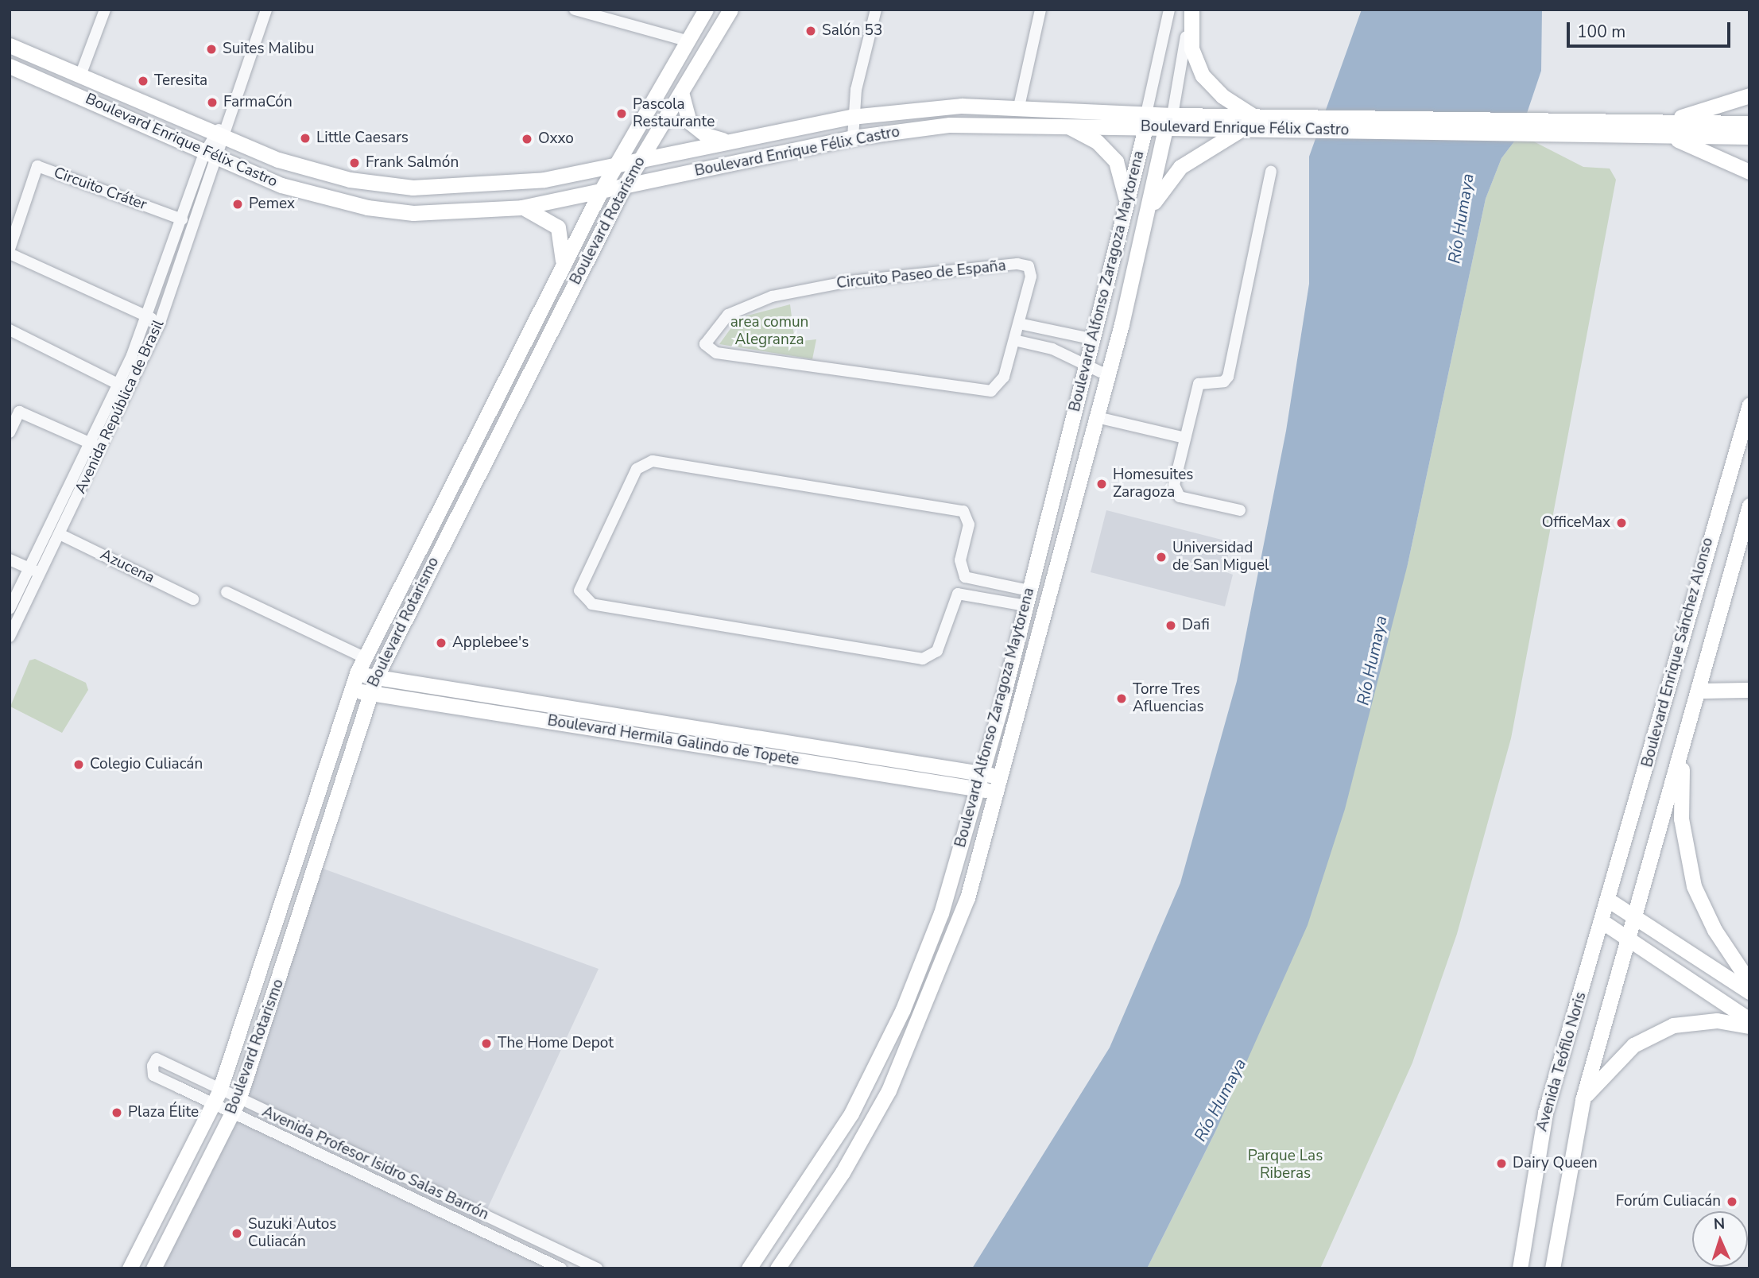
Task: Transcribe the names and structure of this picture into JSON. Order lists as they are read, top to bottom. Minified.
{"streets":{"street":["Boulevard Enrique Félix Castro","Circuito Cráter","Boulevard Rotarismo","Circuito Paseo de España","Boulevard Alfonso Zaragoza Maytorena","Avenida República de Brasil","Azucena","Boulevard Enrique Sánchez Alonso","Boulevard Hermila Galindo de Topete","Avenida Teófilo Noris","Avenida Profesor Isidro Salas Barrón"]},"crossings":[["Boulevard Enrique Félix Castro","Boulevard Rotarismo"],["Boulevard Enrique Félix Castro","Boulevard Alfonso Zaragoza Maytorena"],["Boulevard Enrique Félix Castro","Avenida República de Brasil"],["Circuito Cráter","Avenida República de Brasil"],["Boulevard Rotarismo","Boulevard Hermila Galindo de Topete"],["Boulevard Rotarismo","Avenida Profesor Isidro Salas Barrón"],["Boulevard Alfonso Zaragoza Maytorena","Boulevard Hermila Galindo de Topete"],["Avenida República de Brasil","Azucena"],["Boulevard Enrique Sánchez Alonso","Avenida Teófilo Noris"]],"water":["Río Humaya"],"parks":["area comun Alegranza","Parque Las Riberas"],"places":["Salón 53","Suites Malibu","Teresita","FarmaCón","Pascola Restaurante","Little Caesars","Oxxo","Frank Salmón","Pemex","Homesuites Zaragoza","OfficeMax","Universidad de San Miguel","Dafi","Applebee's","Torre Tres Afluencias","Colegio Culiacán","The Home Depot","Plaza Élite","Dairy Queen","Forúm Culiacán","Suzuki Autos Culiacán"],"scale_bar":"100 m","north":"top"}
